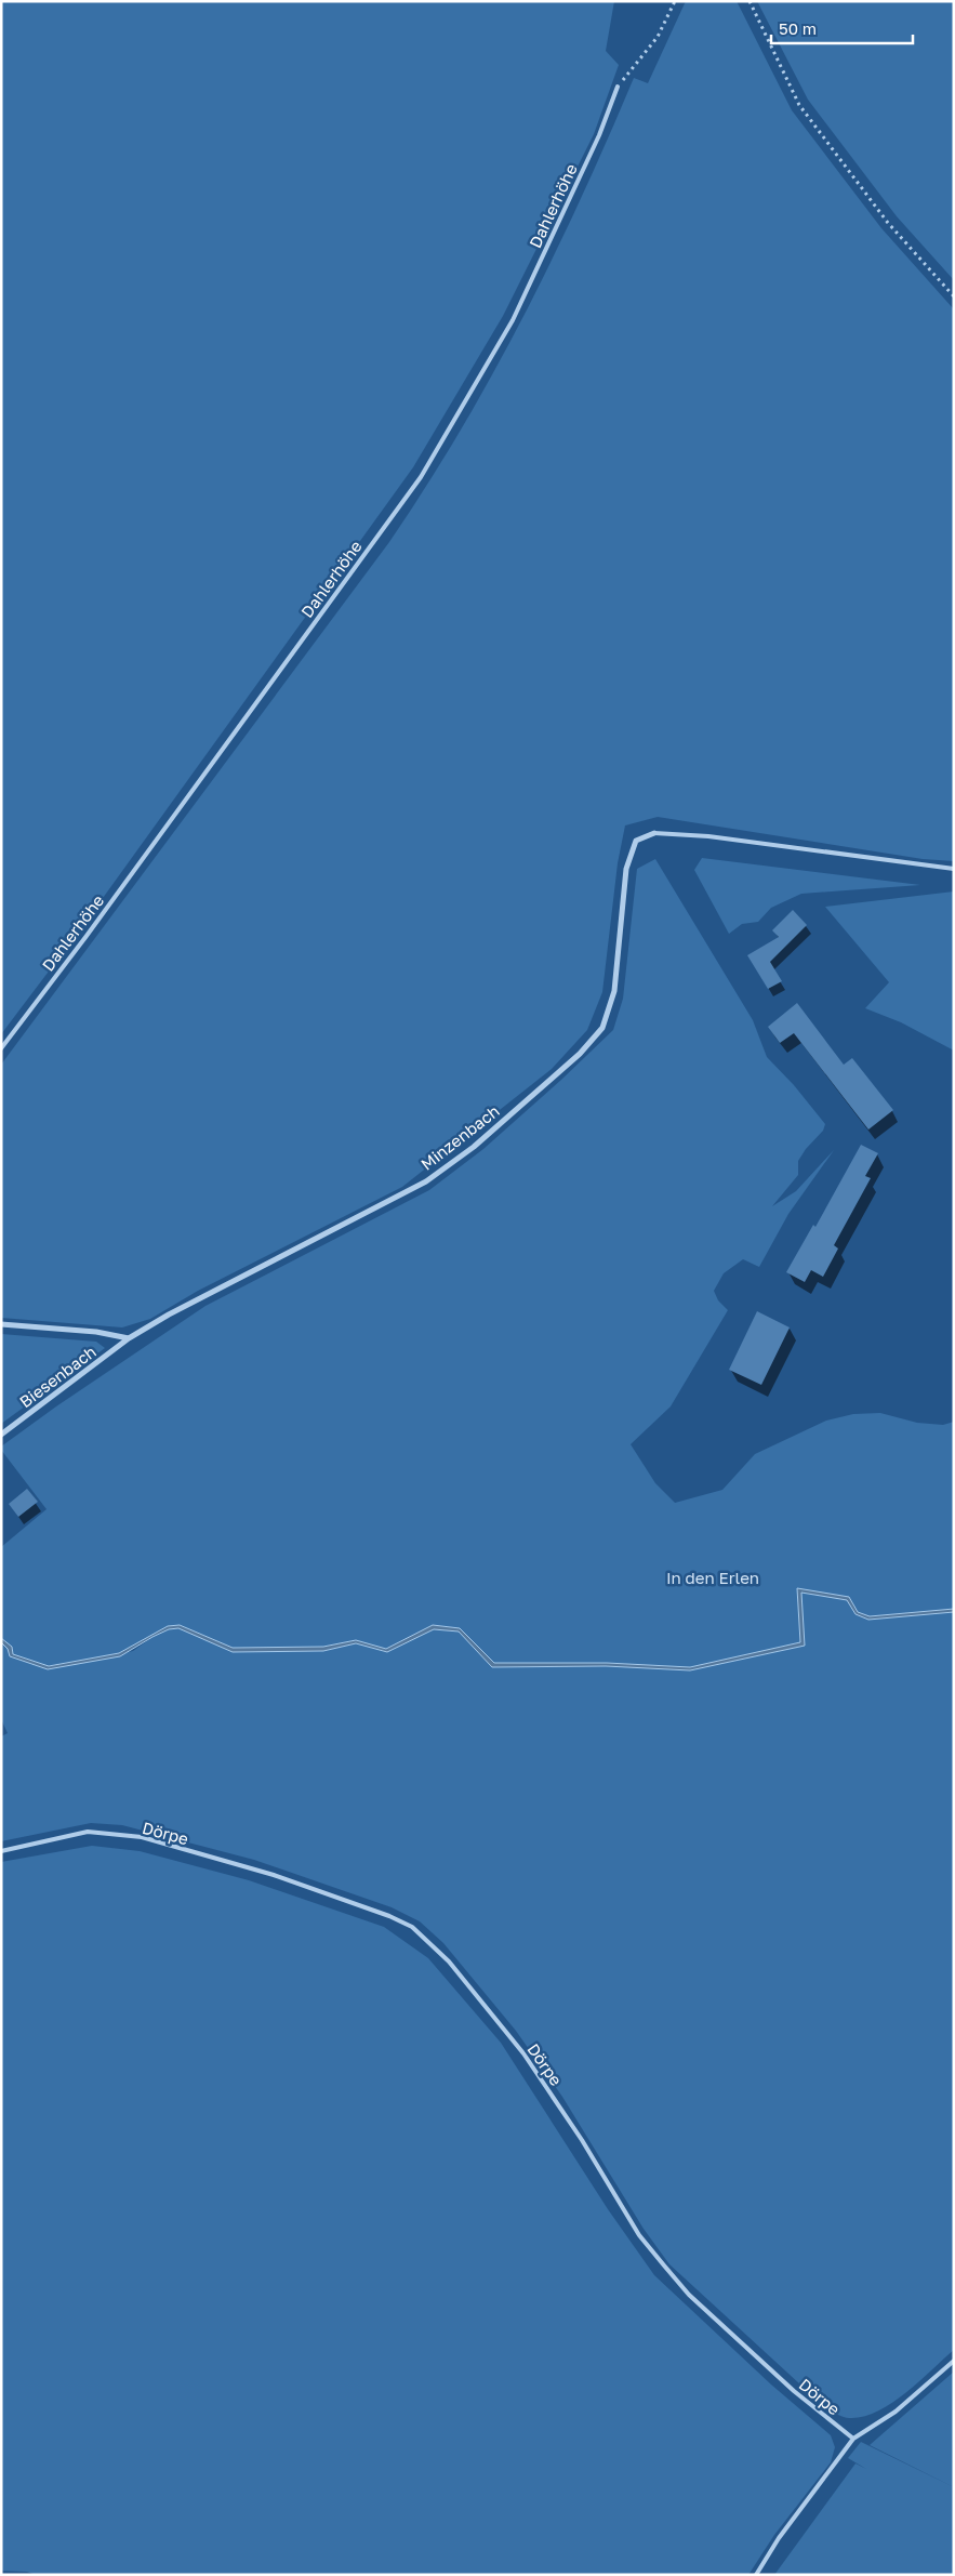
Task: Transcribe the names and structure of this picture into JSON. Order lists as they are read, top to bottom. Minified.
{"streets":{"street":["Minzenbach","Biesenbach"],"lane":["Dahlerhöhe","Dörpe"]},"crossings":[["Minzenbach","Biesenbach"]],"parks":["In den Erlen"],"scale_bar":"50 m"}
